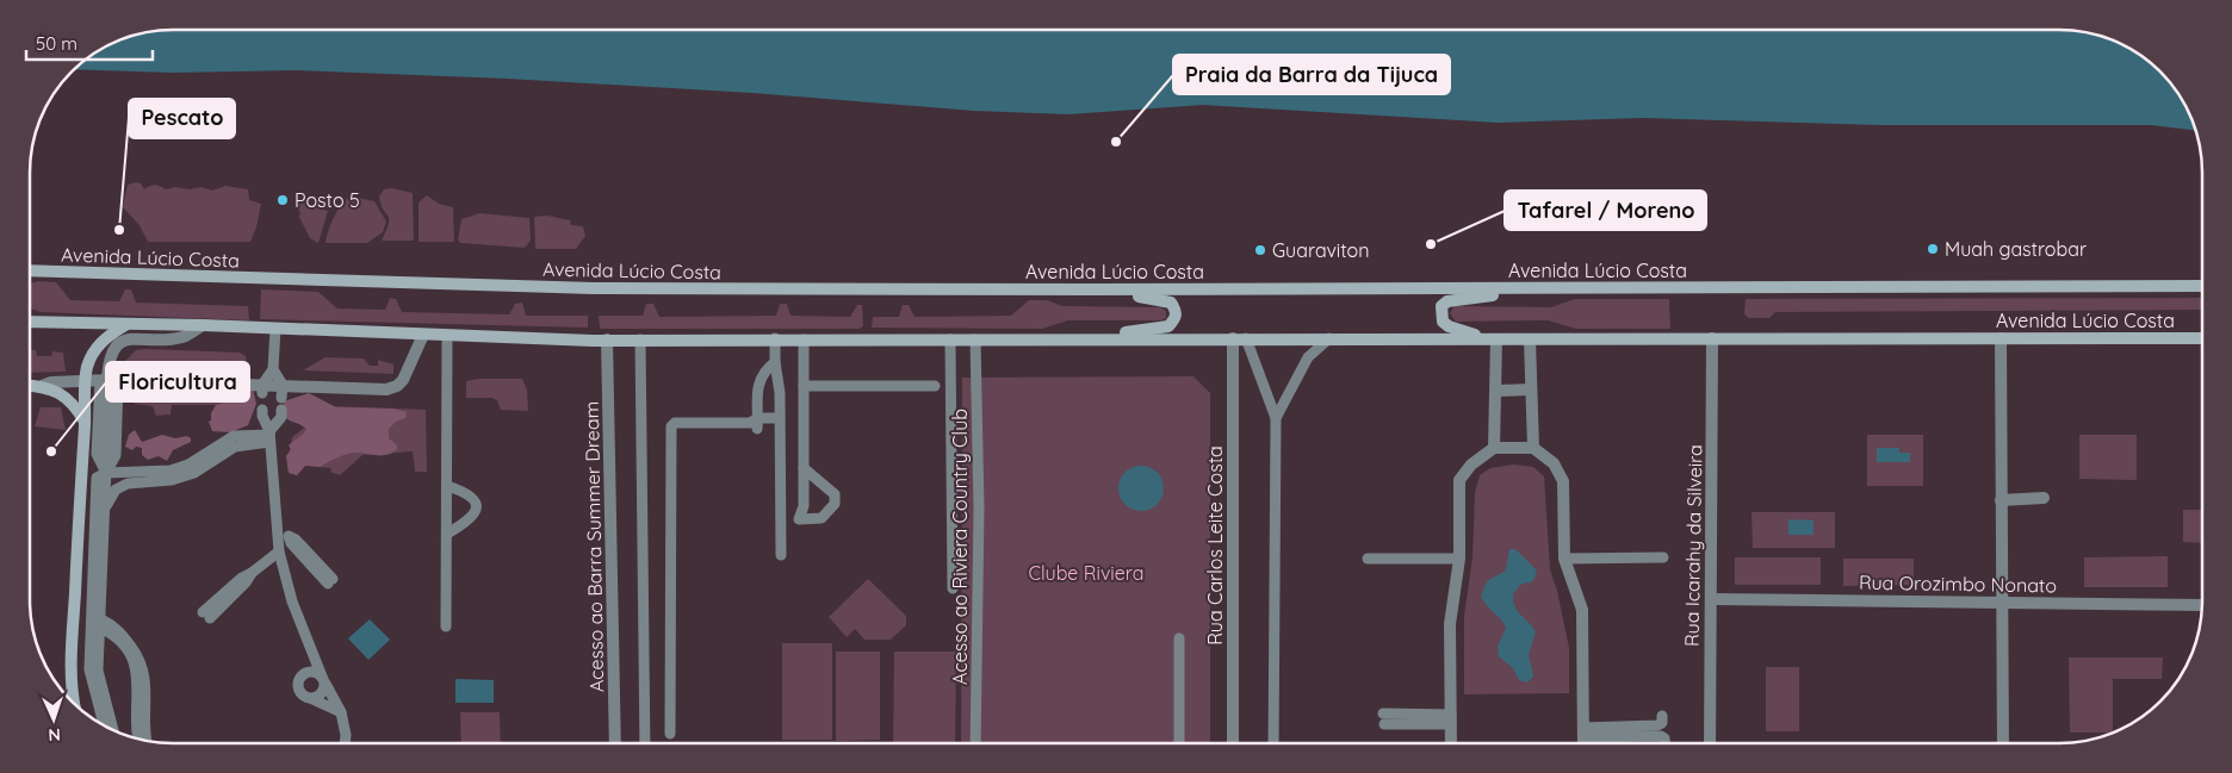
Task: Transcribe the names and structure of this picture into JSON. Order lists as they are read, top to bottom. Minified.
{"streets":{"main road":["Avenida Lúcio Costa"],"street":["Rua Carlos Leite Costa","Rua Icarahy da Silveira","Acesso ao Barra Summer Dream","Rua Orozimbo Nonato"],"lane":["Acesso ao Riviera Country Club"]},"crossings":[["Avenida Lúcio Costa","Rua Carlos Leite Costa"],["Avenida Lúcio Costa","Rua Icarahy da Silveira"],["Avenida Lúcio Costa","Acesso ao Barra Summer Dream"],["Avenida Lúcio Costa","Acesso ao Riviera Country Club"],["Rua Icarahy da Silveira","Rua Orozimbo Nonato"]],"parks":["Clube Riviera"],"places":["Praia da Barra da Tijuca","Posto 5","Pescato","Tafarel / Moreno","Muah gastrobar","Guaraviton","Floricultura"],"scale_bar":"50 m","north":"bottom"}
